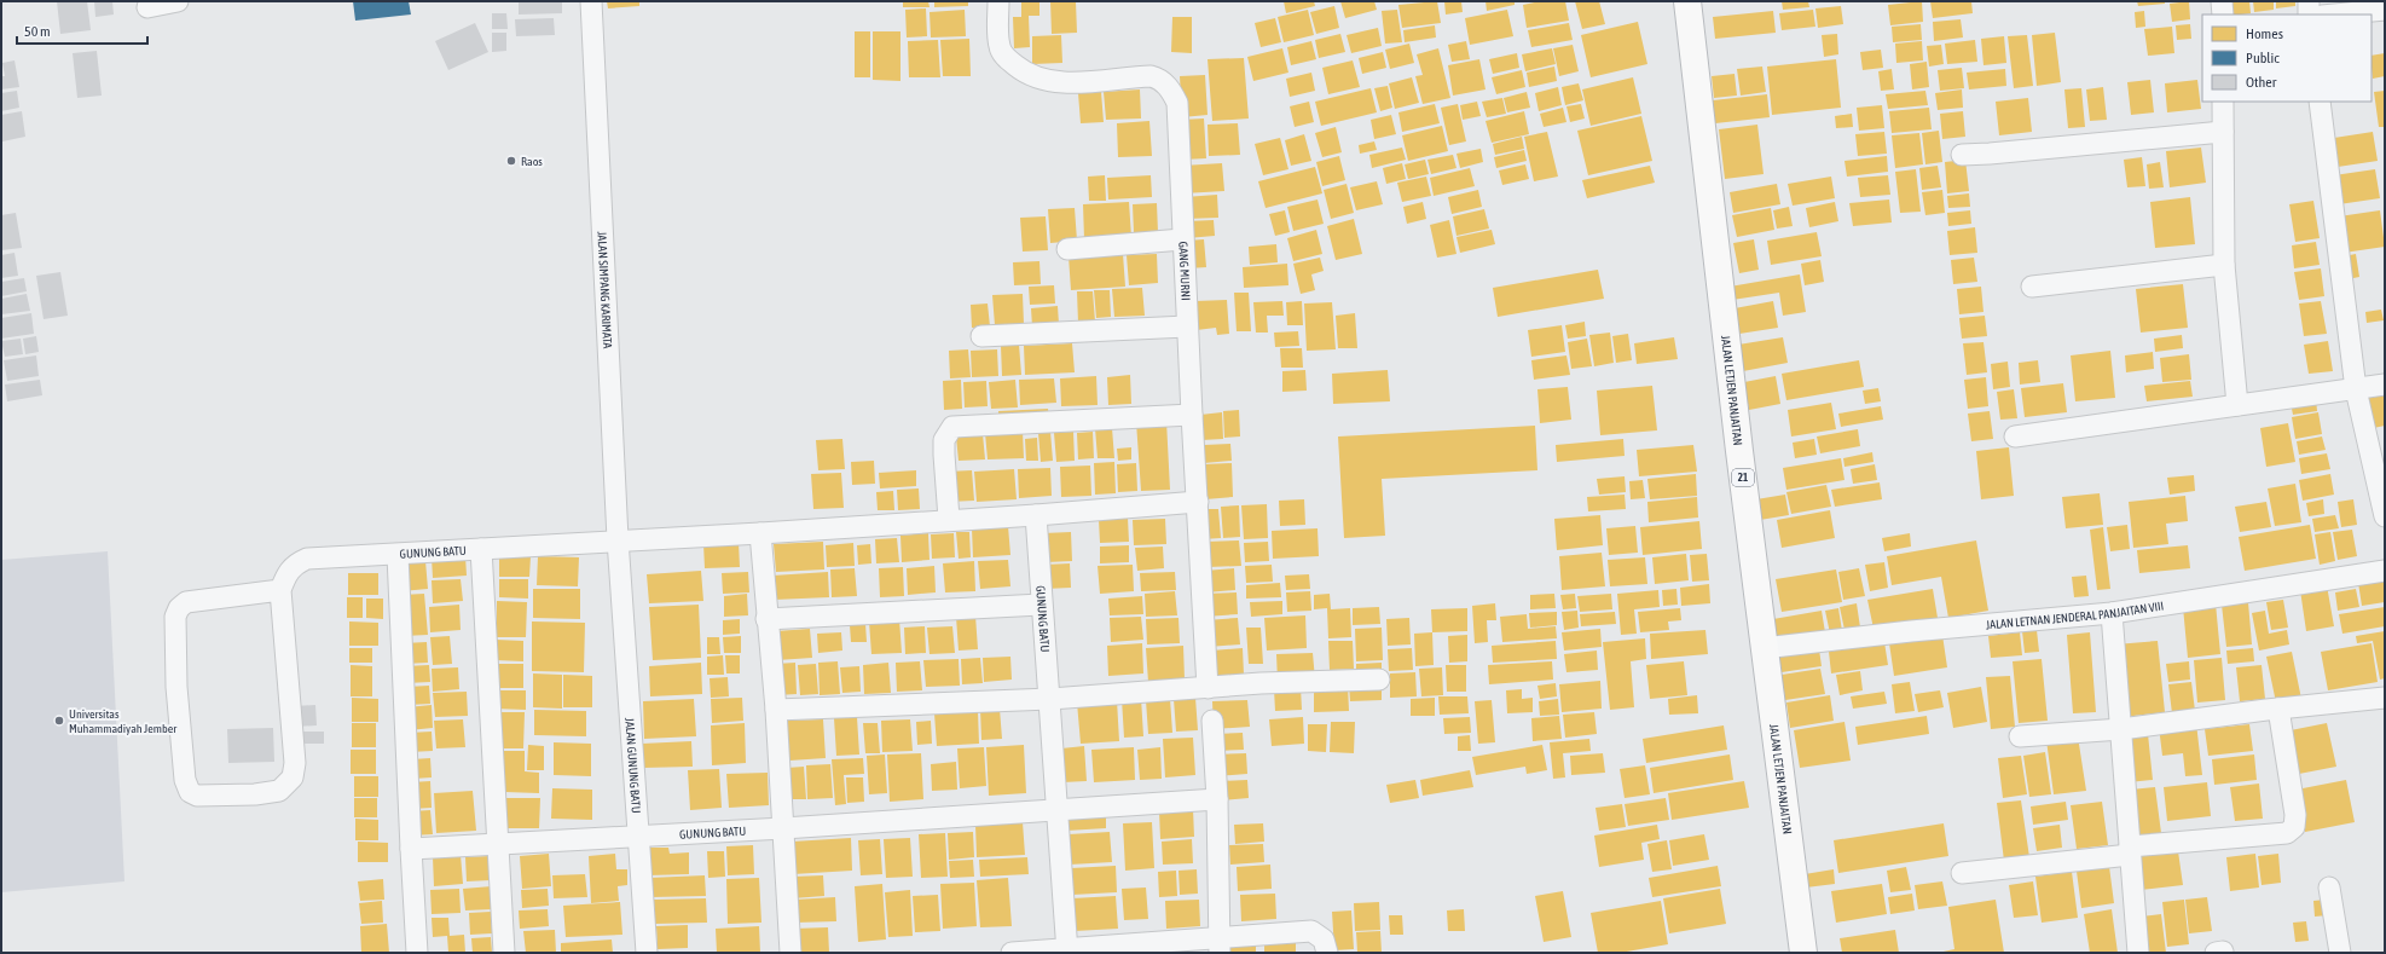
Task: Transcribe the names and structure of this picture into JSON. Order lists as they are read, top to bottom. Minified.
{"streets":{"highway":["JALAN LETJEN PANJAITAN","21"],"street":["GANG MURNI","JALAN SIMPANG KARIMATA","GUNUNG BATU","JALAN LETNAN JENDERAL PANJAITAN VIII","JALAN GUNUNG BATU"]},"crossings":[["GANG MURNI","GUNUNG BATU"],["JALAN SIMPANG KARIMATA","GUNUNG BATU"],["JALAN SIMPANG KARIMATA","JALAN GUNUNG BATU"],["JALAN LETJEN PANJAITAN","JALAN LETNAN JENDERAL PANJAITAN VIII"],["GUNUNG BATU","JALAN GUNUNG BATU"]],"places":["Raos","Universitas Muhammadiyah Jember"],"legend":["Homes","Public","Other"],"scale_bar":"50 m"}
